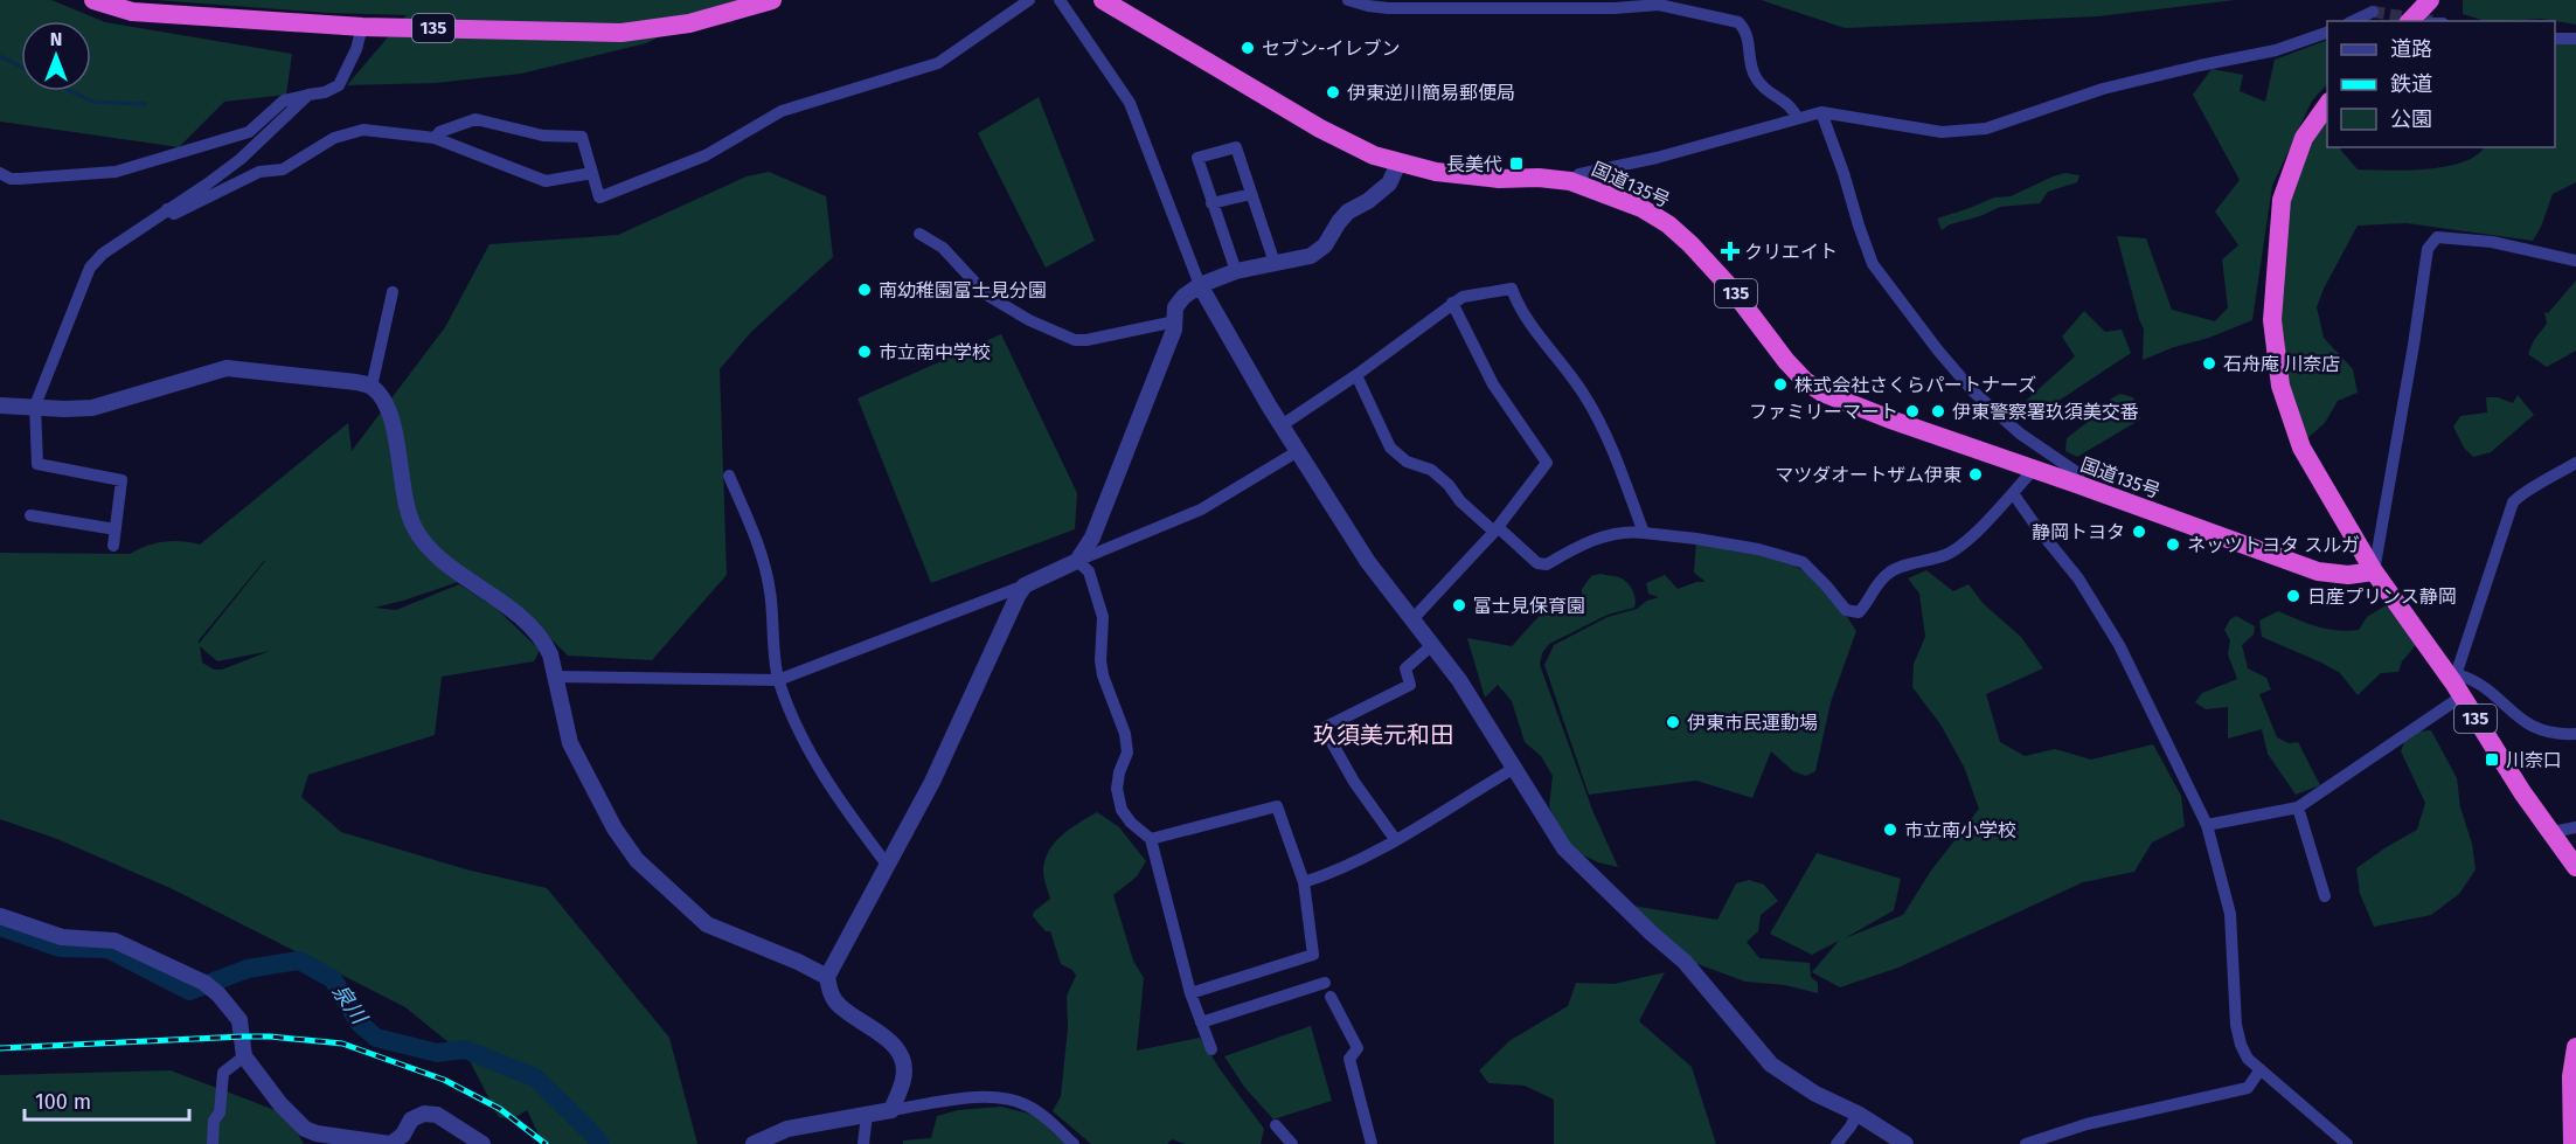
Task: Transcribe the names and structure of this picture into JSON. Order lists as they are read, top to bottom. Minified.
{"streets":{"highway":["135","国道135号"]},"crossings":[["135","国道135号"]],"districts":["玖須美元和田"],"water":["泉川"],"places":{"other":["セブン-イレブン","伊東逆川簡易郵便局","南幼稚園富士見分園","市立南中学校","石舟庵 川奈店","株式会社さくらパートナーズ","ファミリーマート","伊東警察署玖須美交番","マツダオートザム伊東","静岡トヨタ","ネッツトヨタ スルガ","日産プリンス静岡","富士見保育園","伊東市民運動場","市立南小学校"],"transit":["長美代","川奈口"],"health":["クリエイト"]},"legend":["道路","鉄道","公園"],"scale_bar":"100 m","north":"top"}
